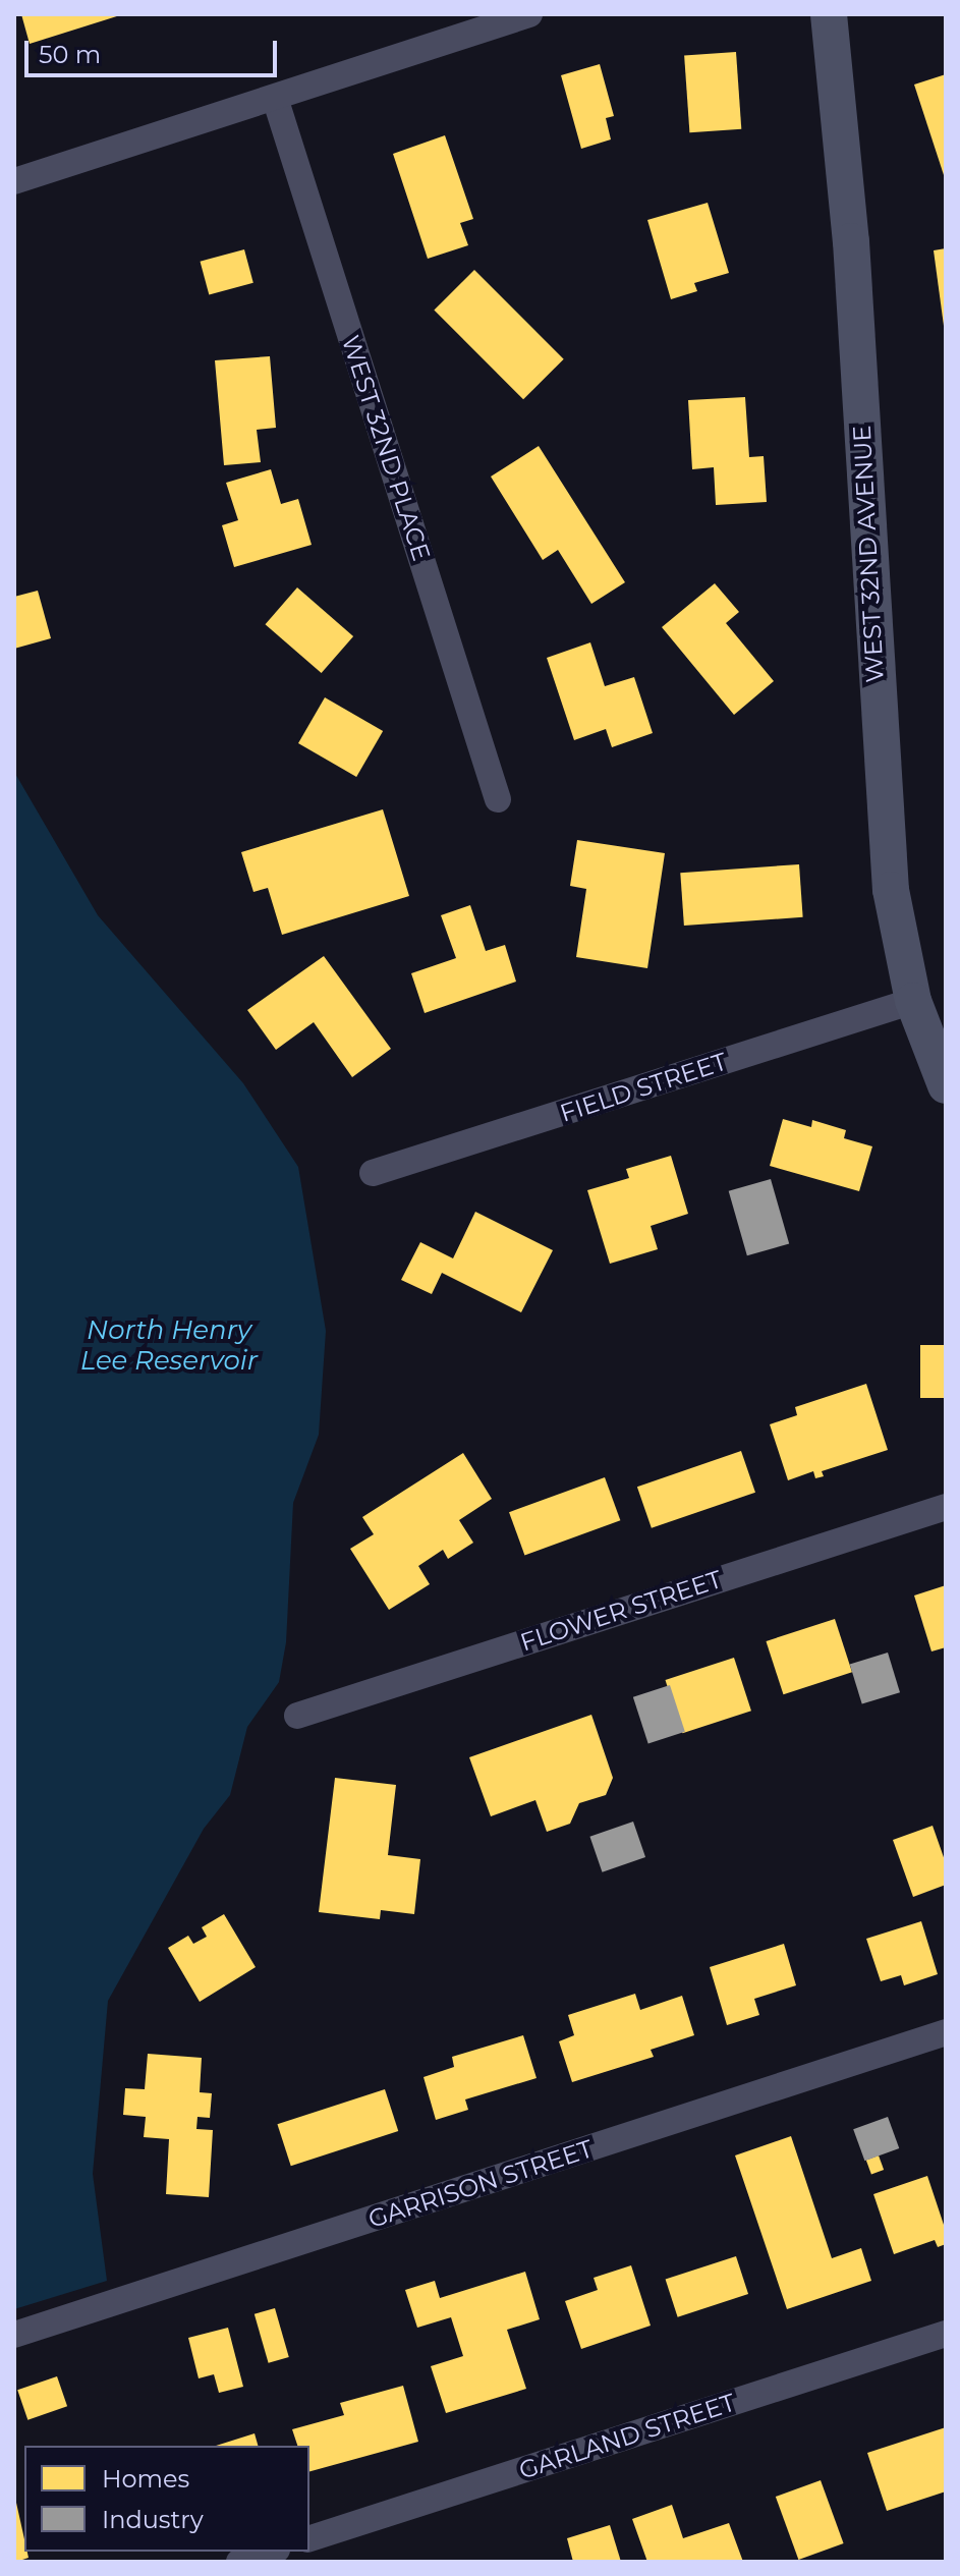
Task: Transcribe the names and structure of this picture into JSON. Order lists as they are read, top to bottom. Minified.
{"streets":{"street":["WEST 32ND PLACE","WEST 32ND AVENUE","FIELD STREET","FLOWER STREET","GARRISON STREET","GARLAND STREET"]},"crossings":[["WEST 32ND AVENUE","FIELD STREET"]],"water":["North Henry Lee Reservoir"],"legend":["Homes","Industry"],"scale_bar":"50 m"}
